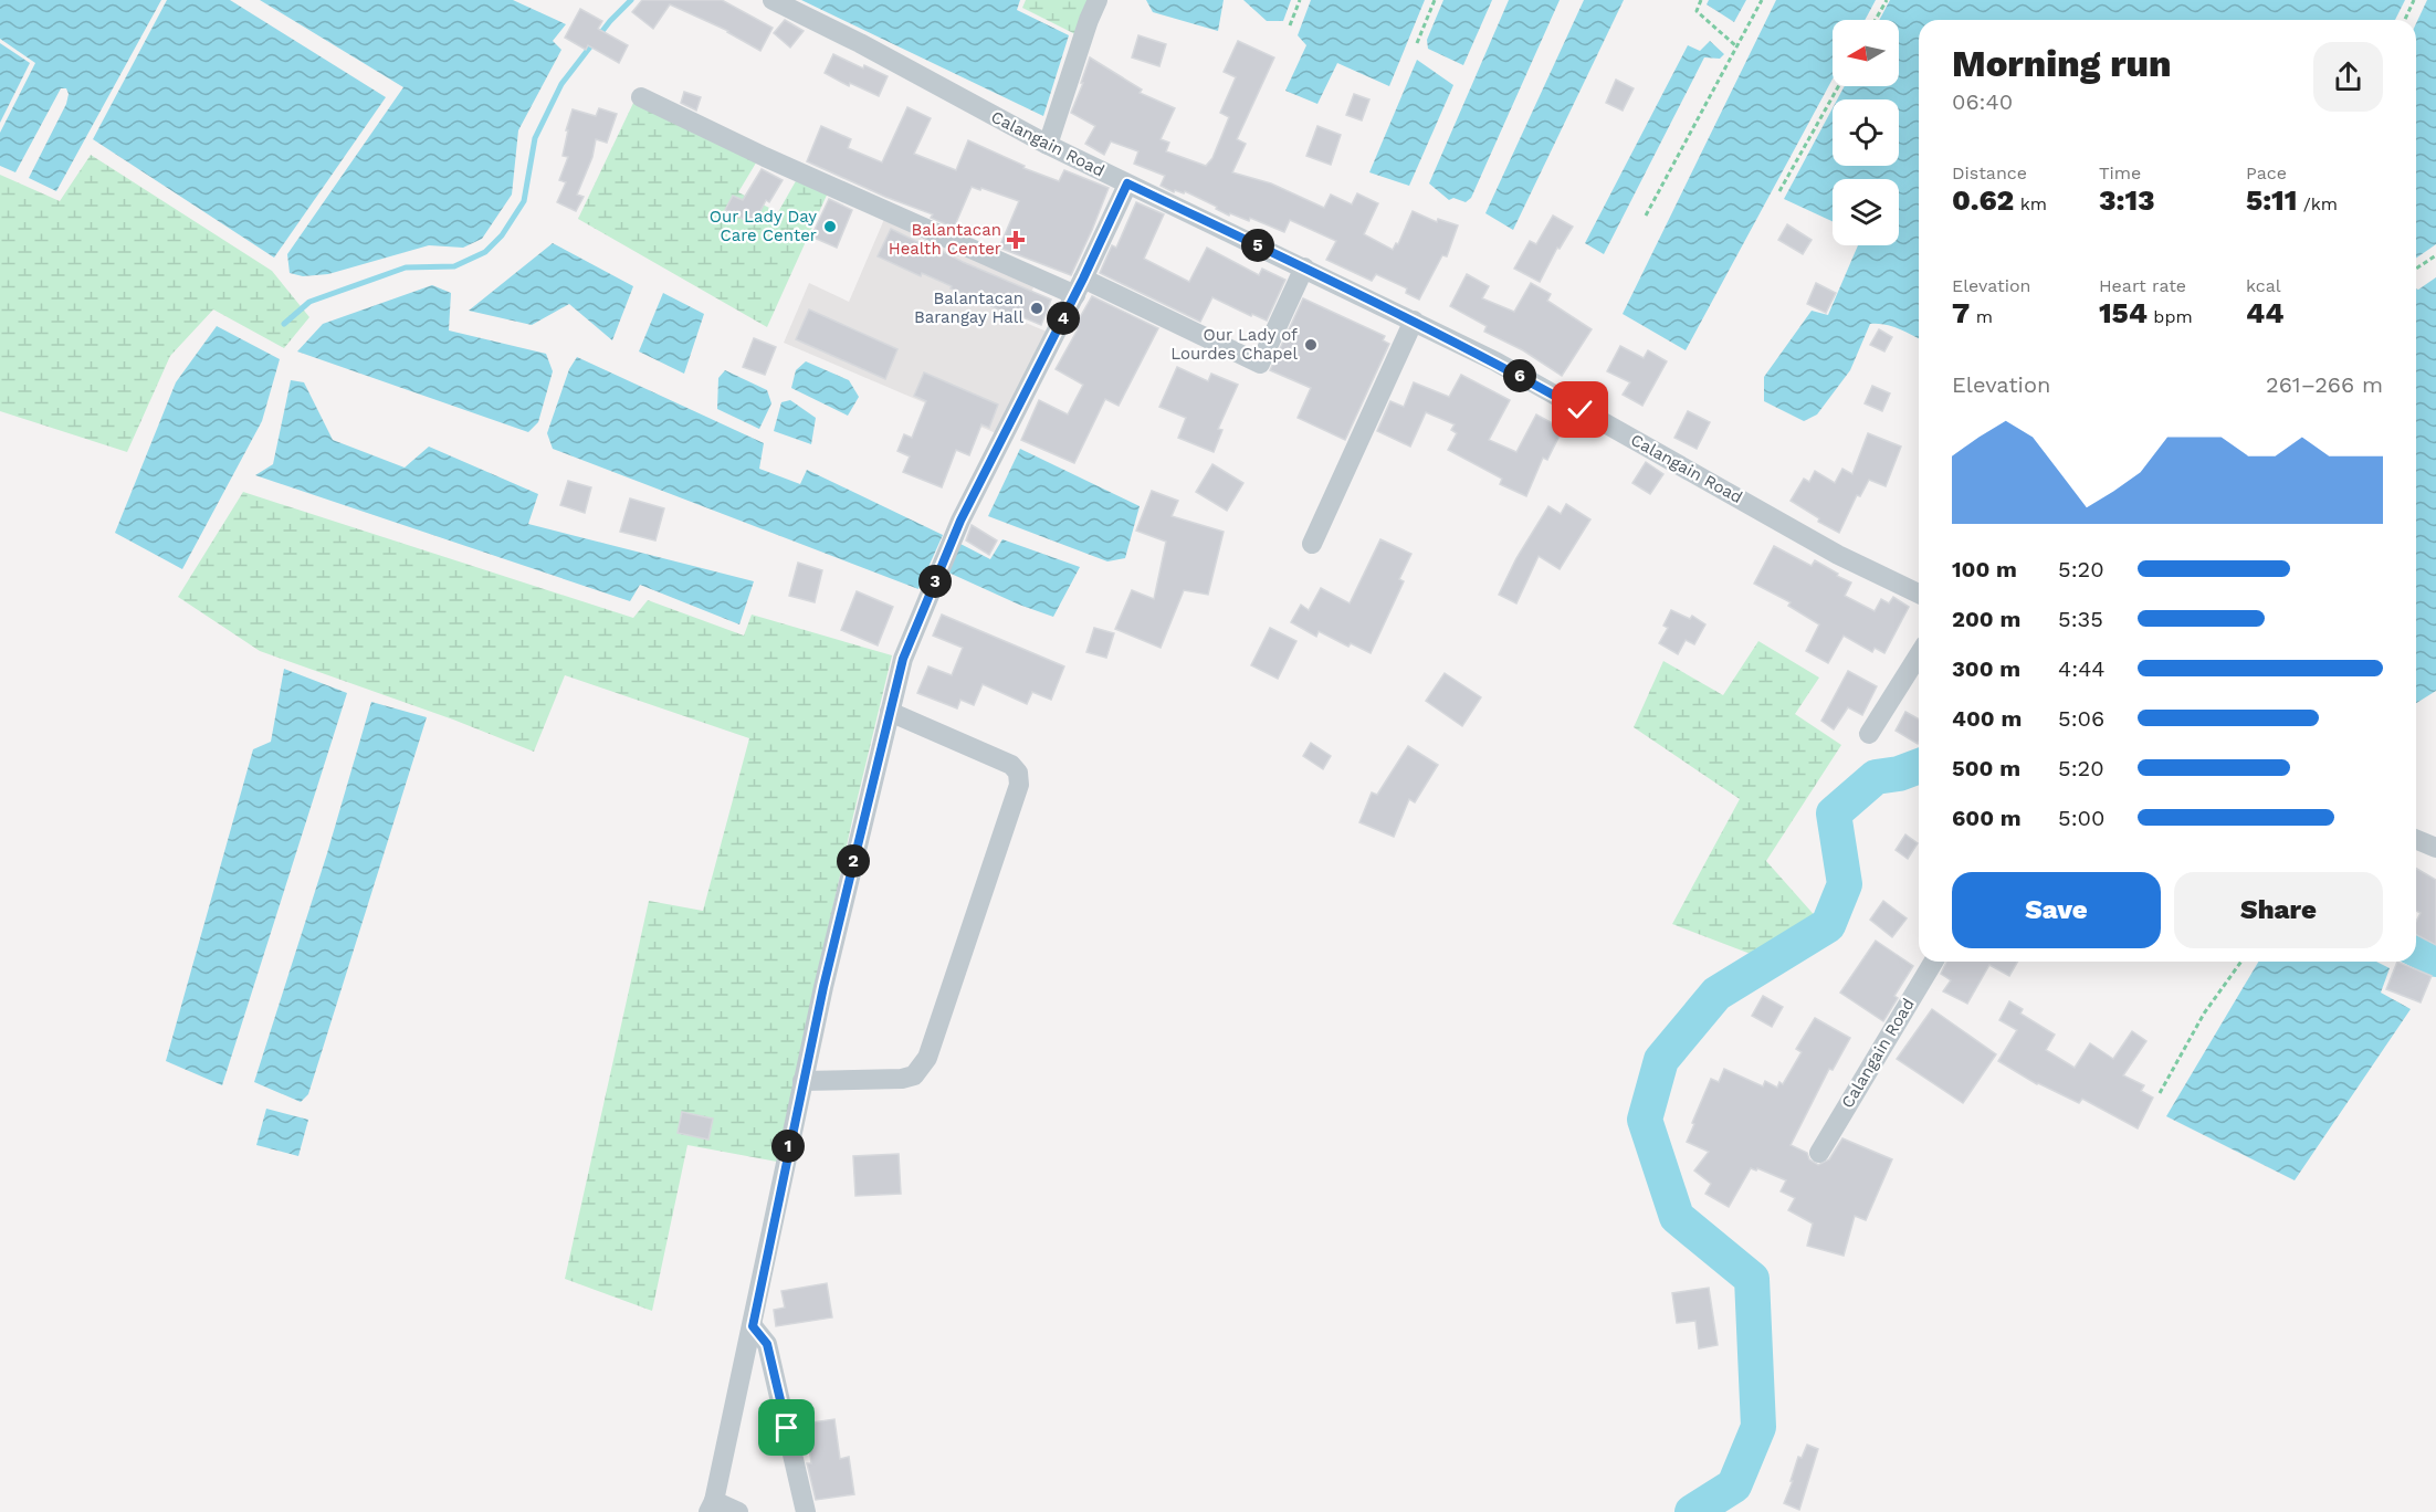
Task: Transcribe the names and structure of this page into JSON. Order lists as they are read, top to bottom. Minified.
{"streets":{"street":["Calangain Road"]},"places":{"other":["Our Lady Day Care Center","Balantacan Barangay Hall","Our Lady of Lourdes Chapel"],"health":["Balantacan Health Center"]},"north":"left","page":{"heading":["Morning run","06:40"],"stats":[["Distance","0.62 km"],["Time","3:13"],["Pace","5:11 /km"],["Elevation","7 m"],["Heart rate","154 bpm"],["kcal","44"]],"pins":["5","4","6","3","2","1"],"chart":["Elevation","261–266 m"],"list":[{"name":"100 m","note":"5:20"},{"name":"200 m","note":"5:35"},{"name":"300 m","note":"4:44"},{"name":"400 m","note":"5:06"},{"name":"500 m","note":"5:20"},{"name":"600 m","note":"5:00"}],"buttons":["Save","Share"]}}
